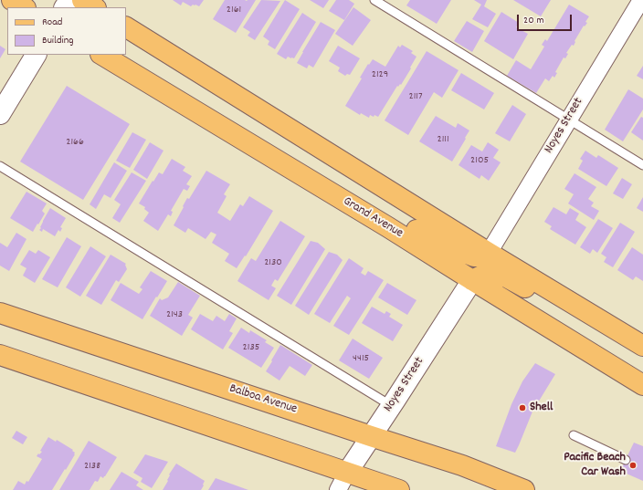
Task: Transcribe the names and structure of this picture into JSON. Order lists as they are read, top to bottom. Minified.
{"streets":{"main road":["Grand Avenue","Balboa Avenue"],"street":["Noyes Street"]},"crossings":[["Noyes Street","Grand Avenue"],["Noyes Street","Balboa Avenue"]],"places":["Shell","Pacific Beach Car Wash"],"house_numbers":["2161","2129","2117","2111","2166","2105","2130","2143","2135","4415","2138"],"legend":["Road","Building"],"scale_bar":"20 m"}
